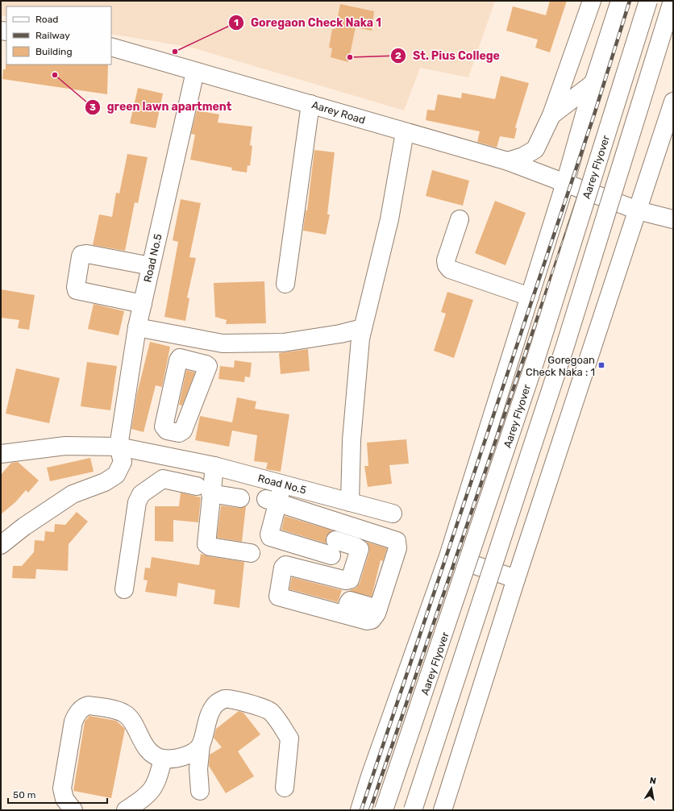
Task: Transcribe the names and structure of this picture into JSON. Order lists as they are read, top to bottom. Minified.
{"streets":{"main road":["Aarey Road","Aarey Flyover","Road No.5"]},"crossings":[["Aarey Road","Road No.5"]],"places":{"other":["Goregaon Check Naka 1","St. Pius College","green lawn apartment"],"transit":["Goregoan Check Naka : 1"]},"legend":["Road","Railway","Building"],"scale_bar":"50 m","north":"top"}
